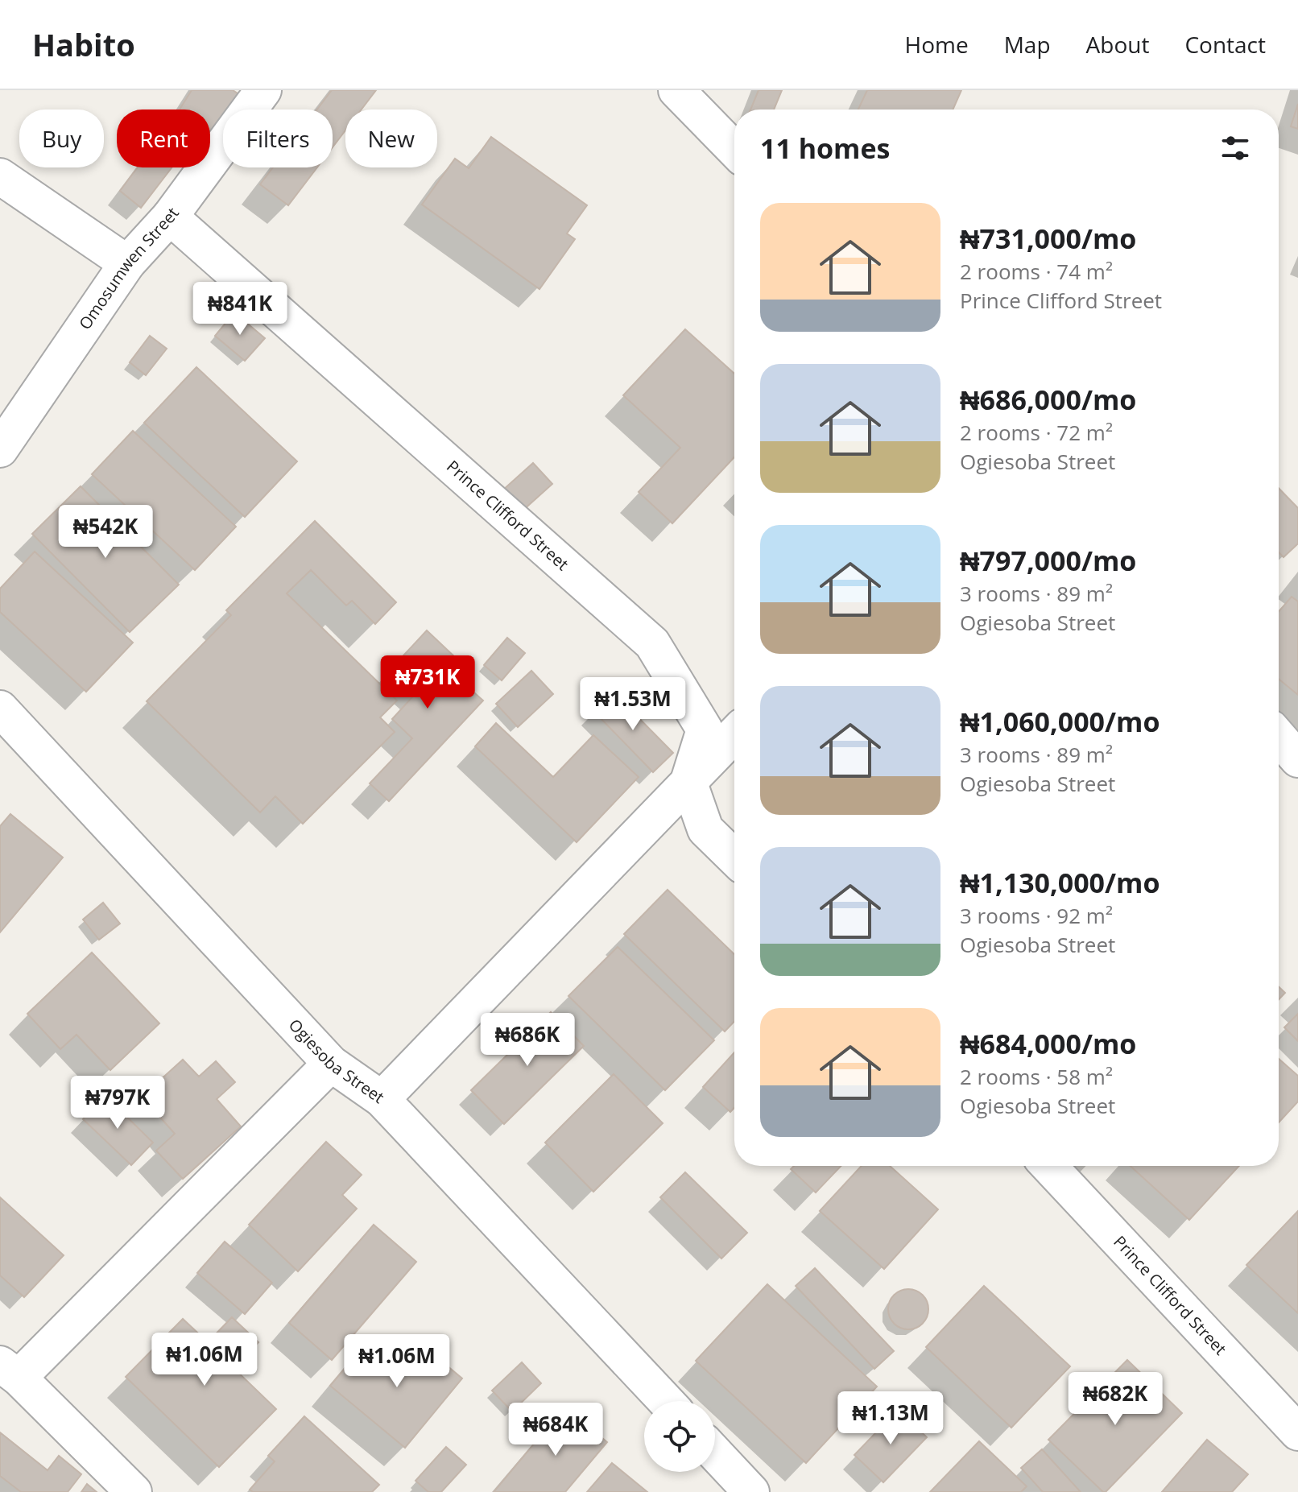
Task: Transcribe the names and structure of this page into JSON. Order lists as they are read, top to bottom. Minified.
{"streets":{"street":["Omosumwen Street","Prince Clifford Street","Ogiesoba Street"]},"crossings":[["Omosumwen Street","Prince Clifford Street"]],"page":{"header":"Habito","nav":["Home","Map","About","Contact"],"chip":["Buy","Rent","Filters","New"],"heading":"11 homes","list":[{"name":"₦731,000/mo","note":"2 rooms · 74 m² · Prince Clifford Street"},{"name":"₦686,000/mo","note":"2 rooms · 72 m² · Ogiesoba Street"},{"name":"₦797,000/mo","note":"3 rooms · 89 m² · Ogiesoba Street"},{"name":"₦1,060,000/mo","note":"3 rooms · 89 m² · Ogiesoba Street"},{"name":"₦1,130,000/mo","note":"3 rooms · 92 m² · Ogiesoba Street"},{"name":"₦684,000/mo","note":"2 rooms · 58 m² · Ogiesoba Street"}],"price":["₦841K","₦542K","₦731K","₦1.53M","₦686K","₦797K","₦1.06M","₦1.06M","₦682K","₦1.13M","₦684K"]}}
